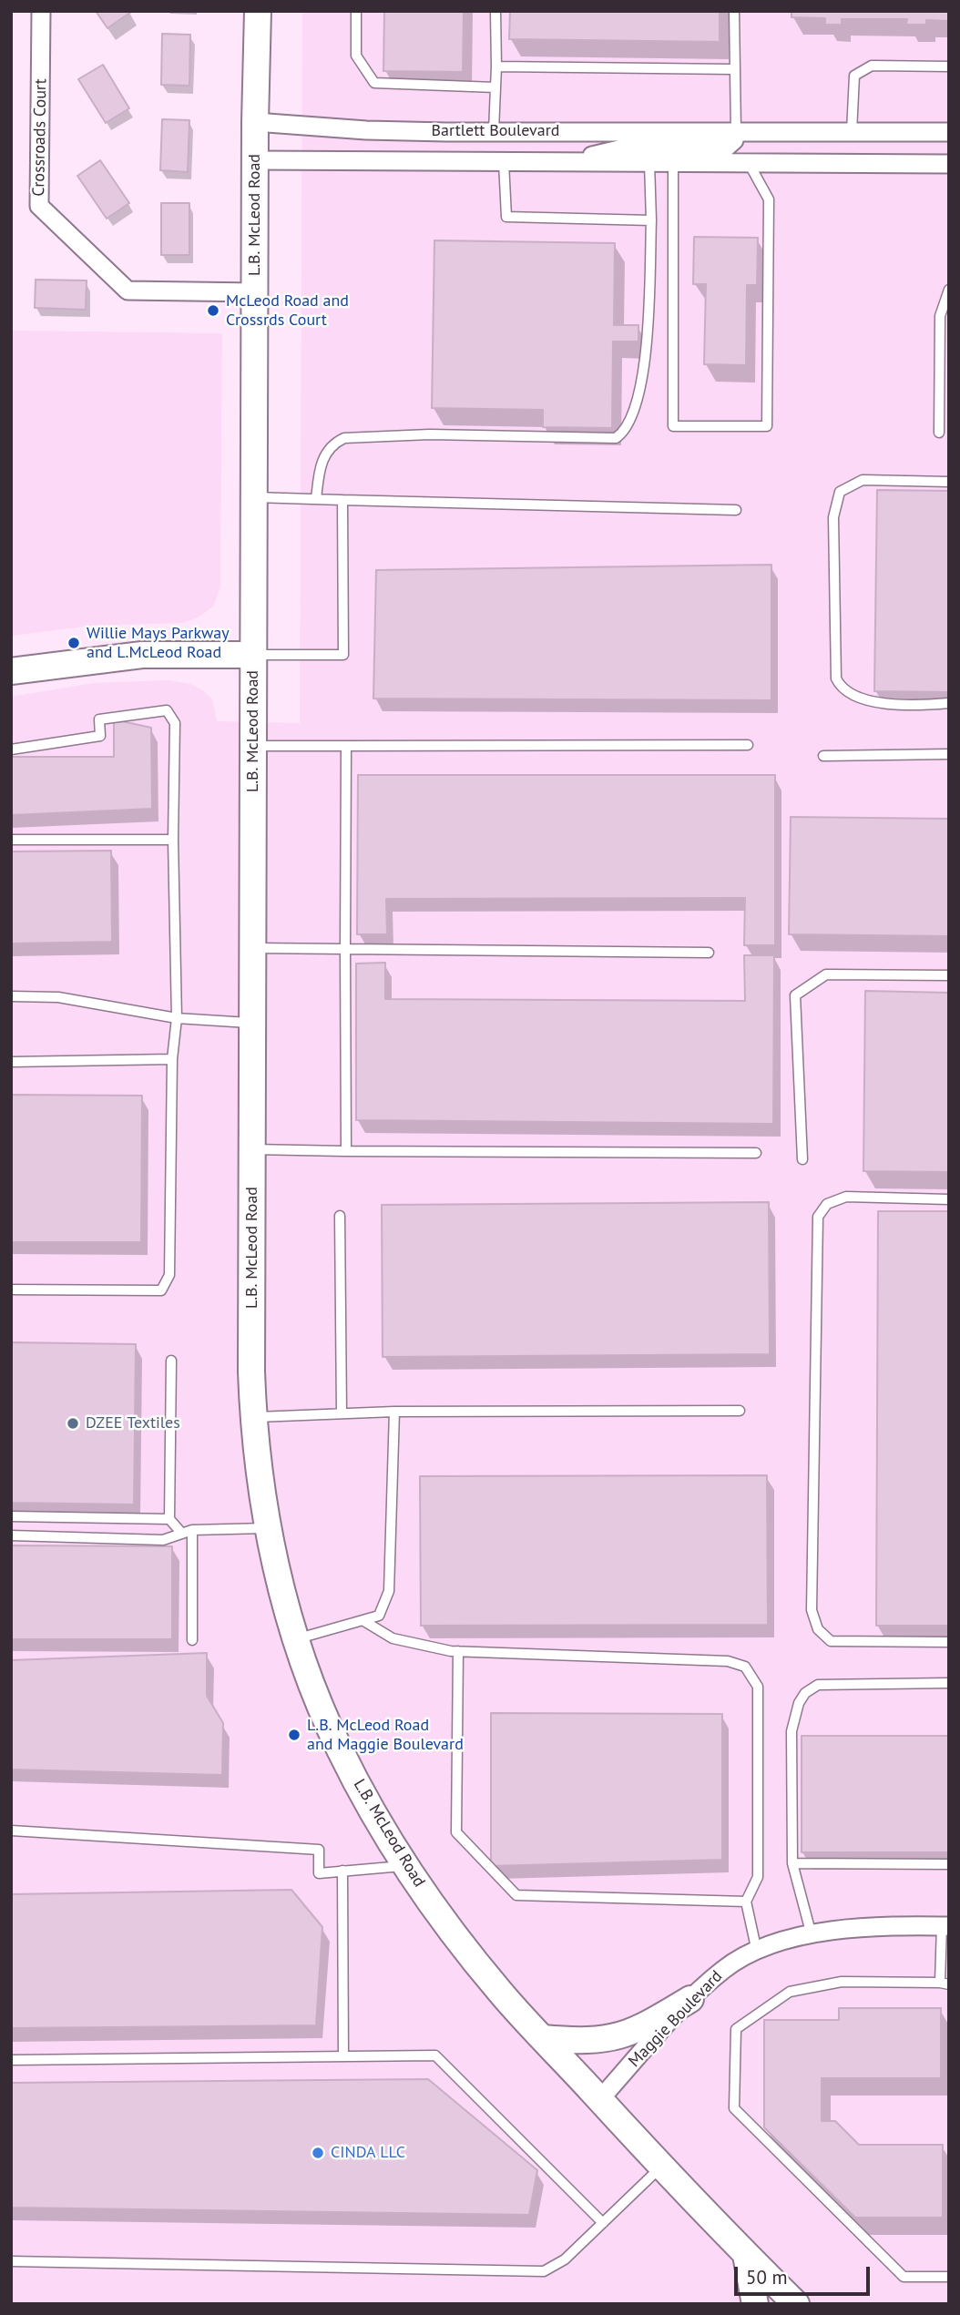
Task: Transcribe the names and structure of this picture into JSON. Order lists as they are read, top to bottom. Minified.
{"streets":{"street":["Bartlett Boulevard","Crossroads Court","L.B. McLeod Road","Maggie Boulevard"]},"crossings":[["Bartlett Boulevard","L.B. McLeod Road"],["Crossroads Court","L.B. McLeod Road"],["L.B. McLeod Road","Maggie Boulevard"]],"places":["McLeod Road and Crossrds Court","Willie Mays Parkway and L.McLeod Road","DZEE Textiles","L.B. McLeod Road and Maggie Boulevard","CINDA LLC"],"scale_bar":"50 m"}
